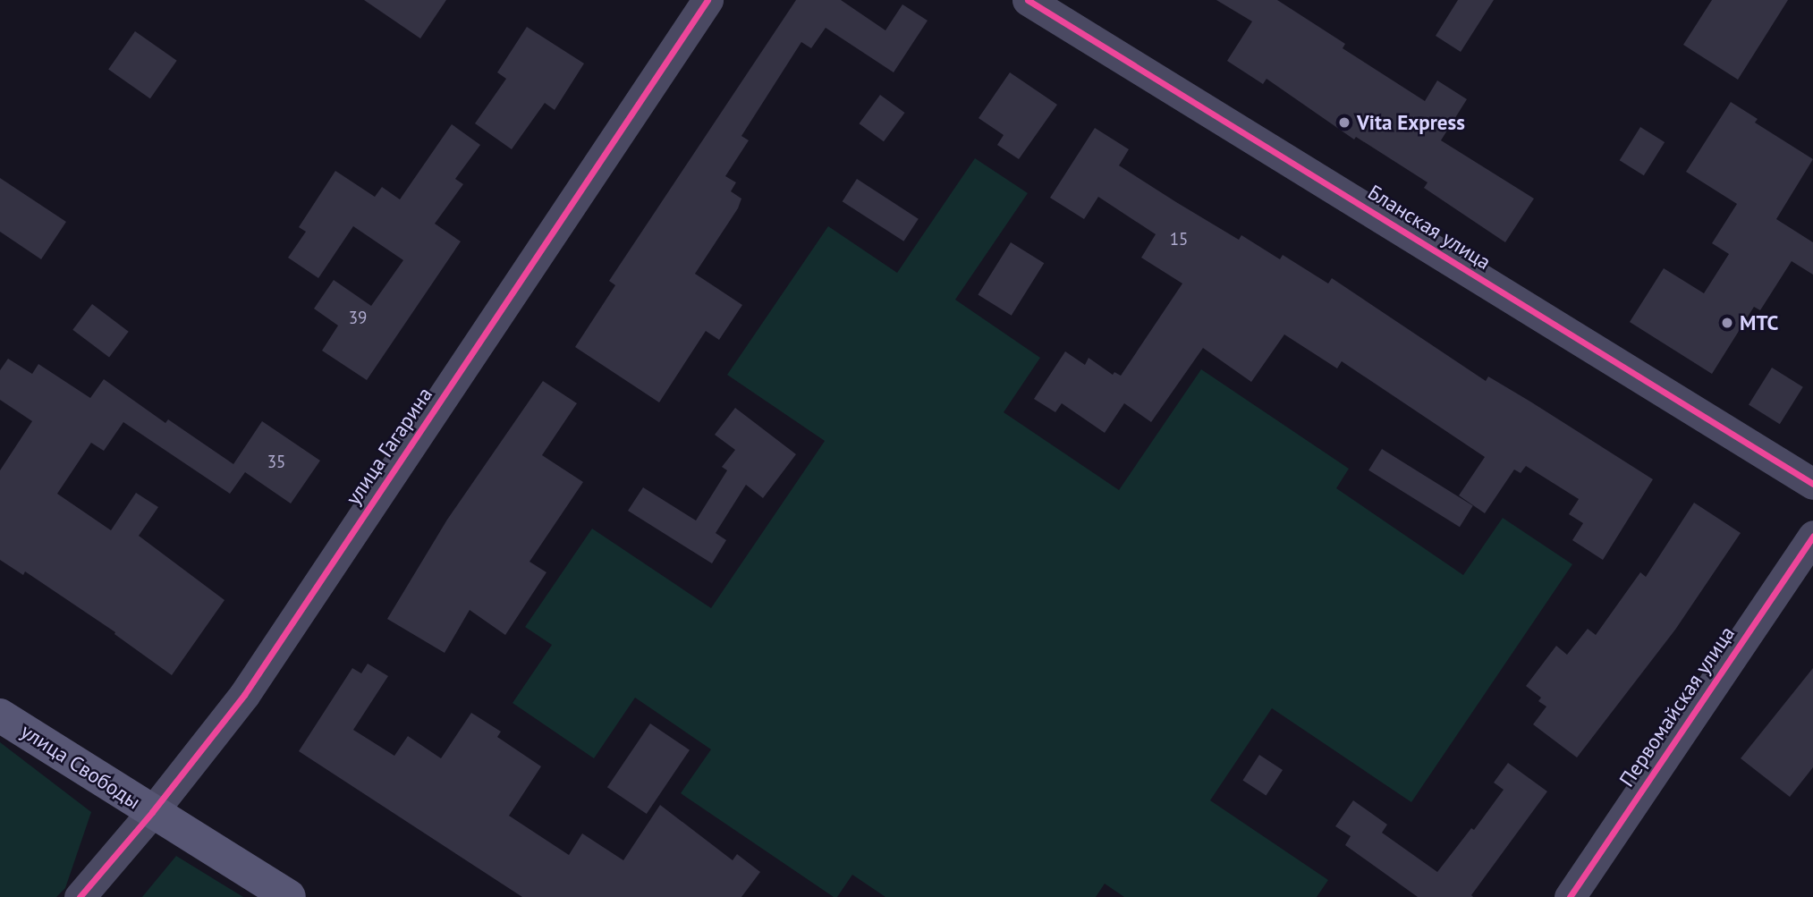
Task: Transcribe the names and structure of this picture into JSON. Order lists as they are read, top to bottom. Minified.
{"streets":{"main road":["улица Свободы"],"street":["Бланская улица","улица Гагарина","Первомайская улица"]},"crossings":[["улица Гагарина","улица Свободы"]],"places":["Vita Express","МТС"],"house_numbers":["15","39","35"]}
